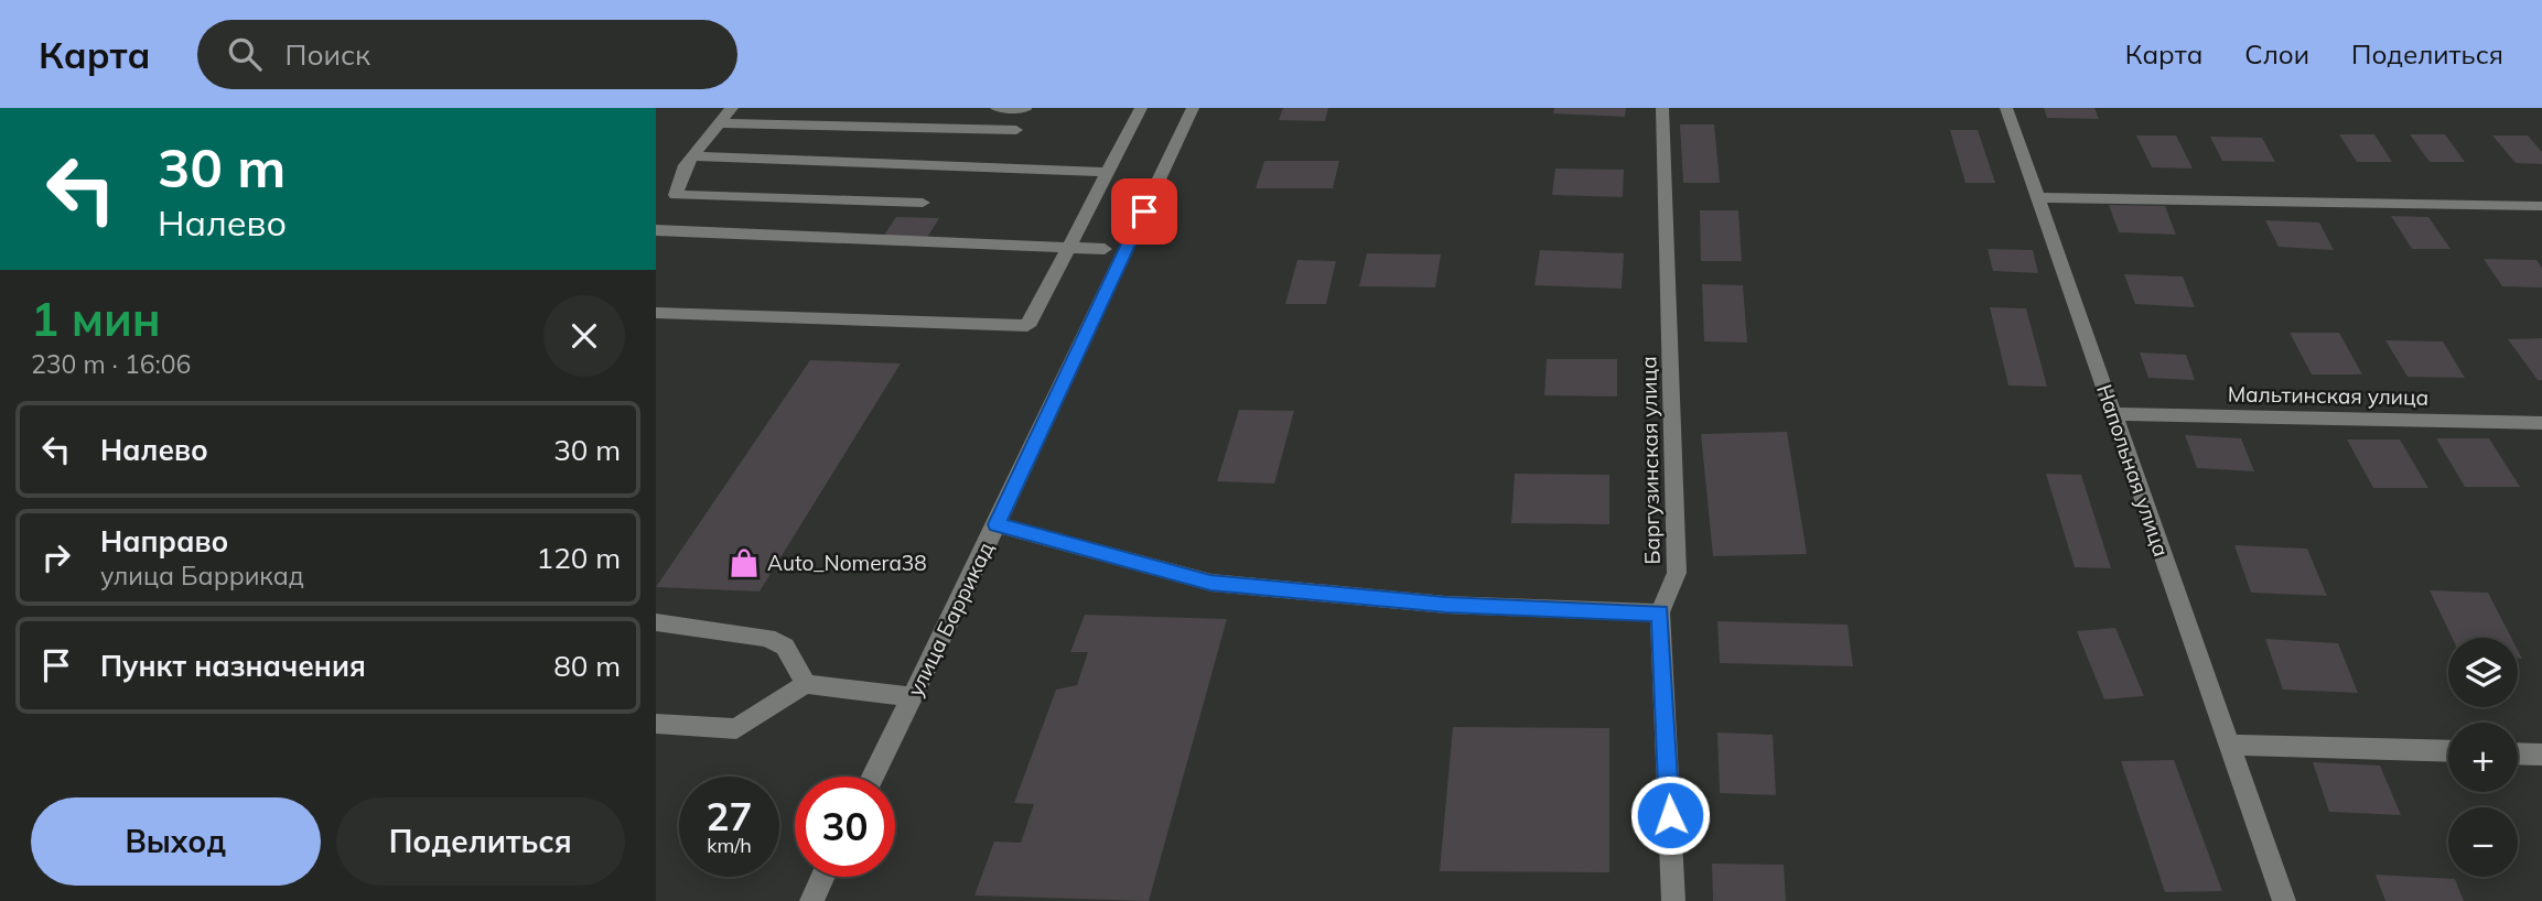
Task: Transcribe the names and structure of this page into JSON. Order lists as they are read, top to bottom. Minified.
{"streets":{"street":["Мальтинская улица","Баргузинская улица","Напольная улица","улица Баррикад"]},"crossings":[["Мальтинская улица","Напольная улица"]],"places":{"shop":["Auto_Nomera38"]},"page":{"header":"Карта","search":"Поиск","nav":["Карта","Слои","Поделиться"],"turn":["30 m","Налево"],"heading":["1 мин","230 m · 16:06"],"list":[{"name":"Налево","value":"30 m"},{"name":"Направо","note":"улица Баррикад","value":"120 m"},{"name":"Пункт назначения","value":"80 m"}],"map_buttons":["+","−"],"speed":"27 km/h","limit":"30","buttons":["Выход","Поделиться"]}}
